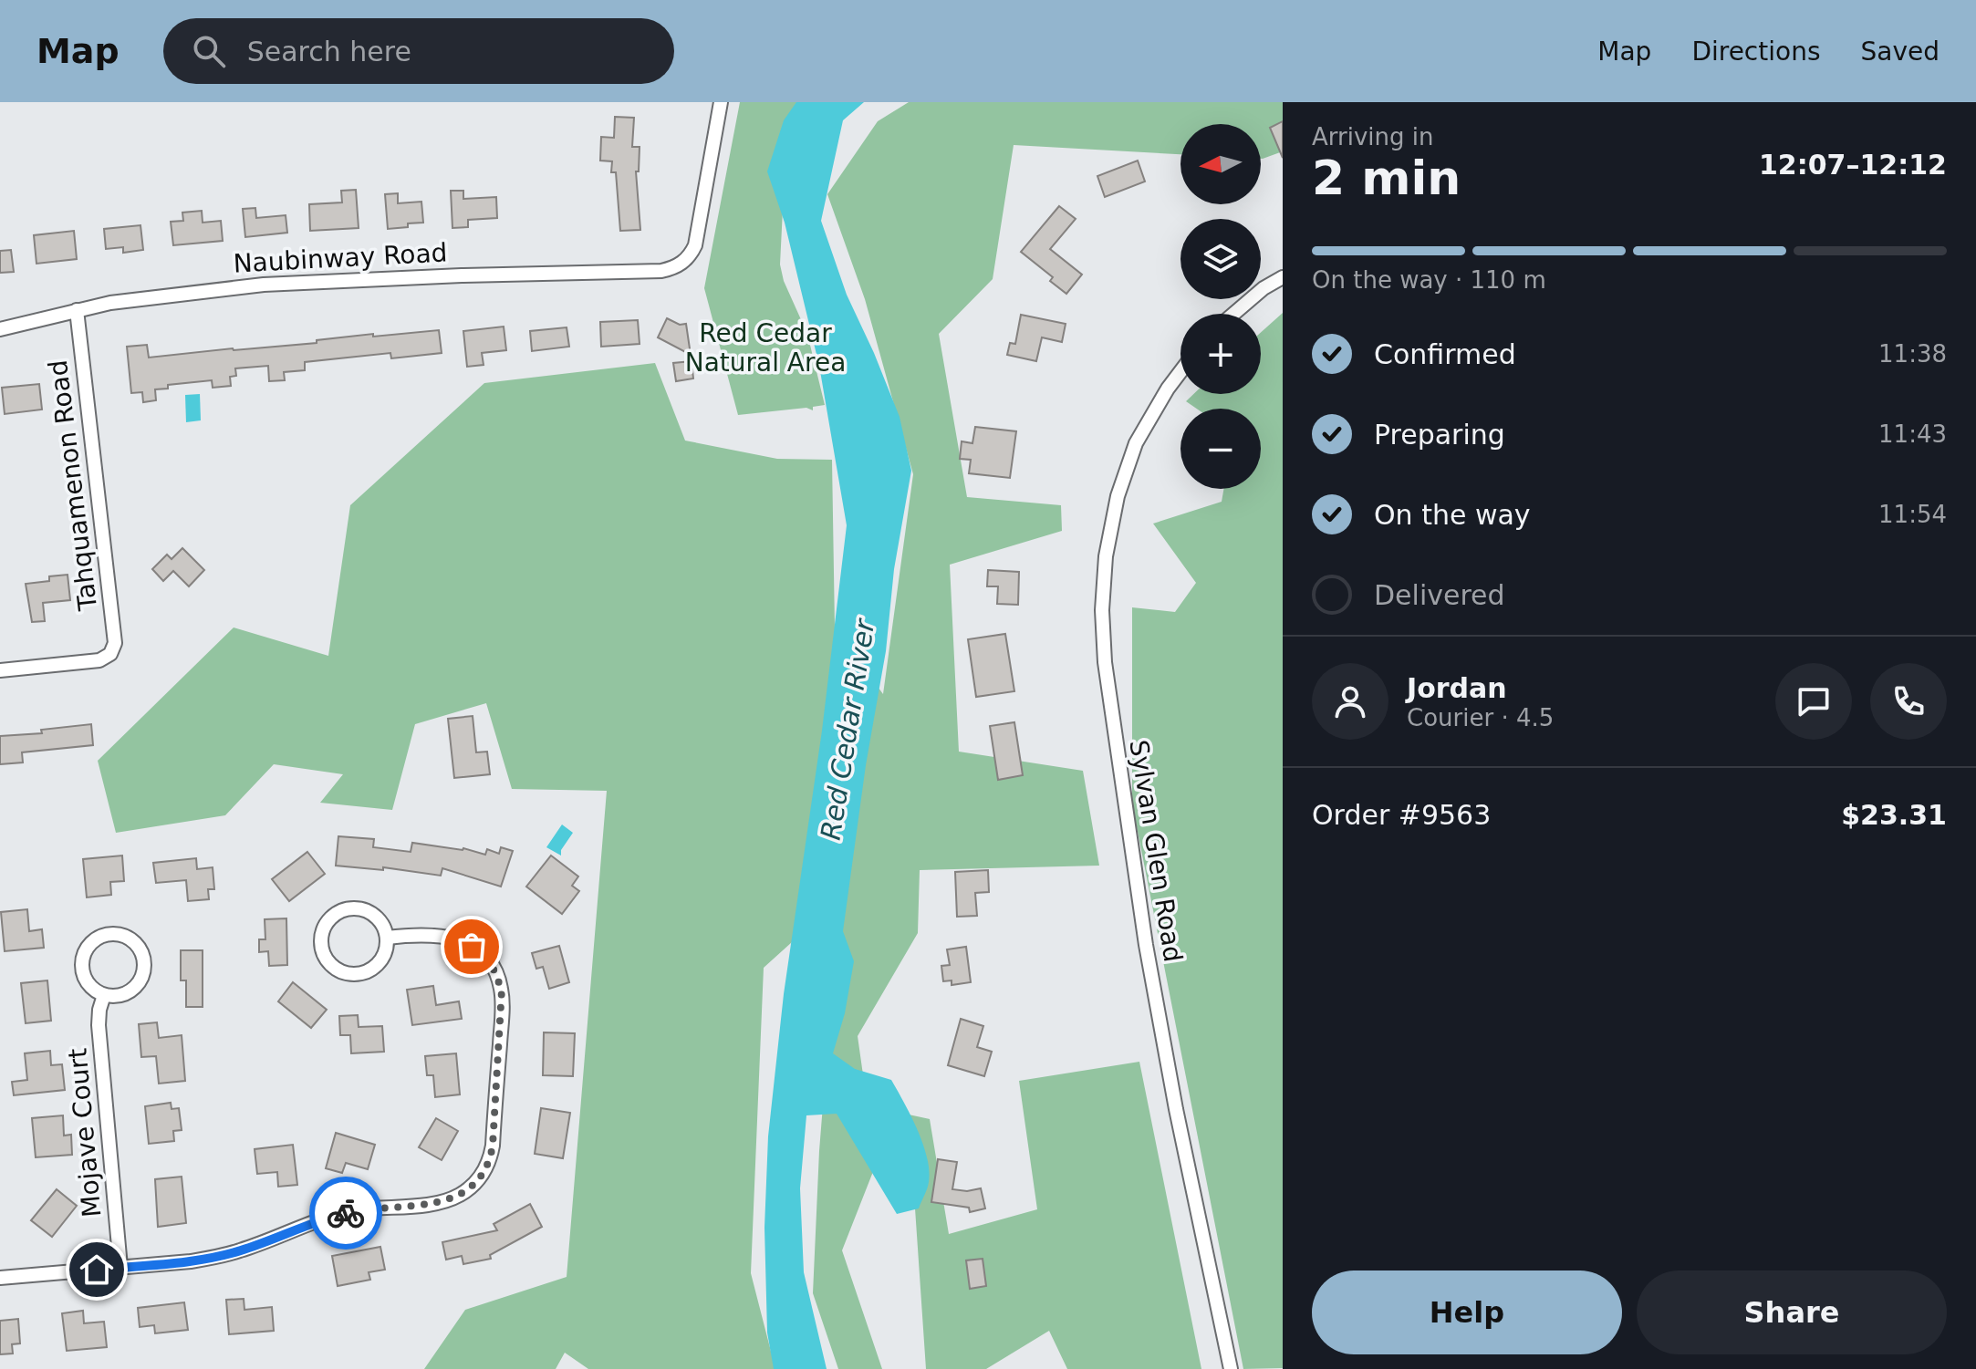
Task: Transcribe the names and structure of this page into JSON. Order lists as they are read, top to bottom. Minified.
{"streets":{"street":["Naubinway Road","Tahquamenon Road","Sylvan Glen Road","Mojave Court"]},"crossings":[["Naubinway Road","Tahquamenon Road"]],"water":["Red Cedar River"],"parks":["Red Cedar Natural Area"],"north":"left","page":{"header":"Map","search":"Search here","nav":["Map","Directions","Saved"],"heading":["2 min","Arriving in","12:07–12:12"],"panel":["Jordan","Courier · 4.5","Order #9563","$23.31"],"map_buttons":["+","−"],"bar":"On the way · 110 m","list":[["Confirmed","11:38"],["Preparing","11:43"],["On the way","11:54"],"Delivered"],"buttons":["Help","Share"]}}
